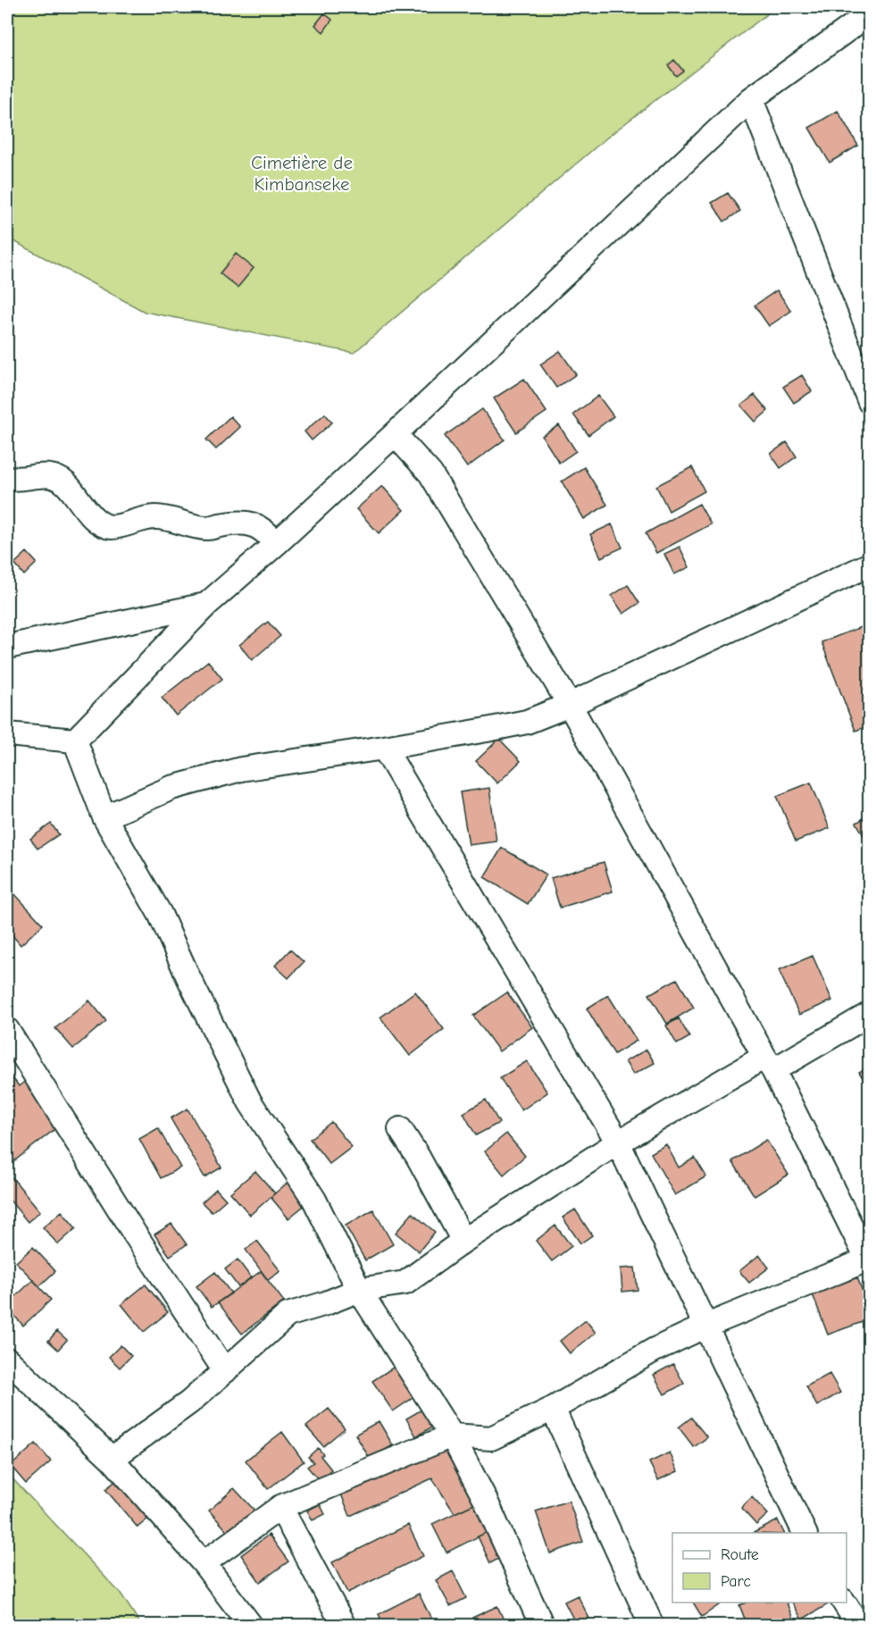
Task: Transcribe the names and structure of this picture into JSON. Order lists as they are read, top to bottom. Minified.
{"parks":["Cimetière de Kimbanseke"],"legend":["Route","Parc"]}
